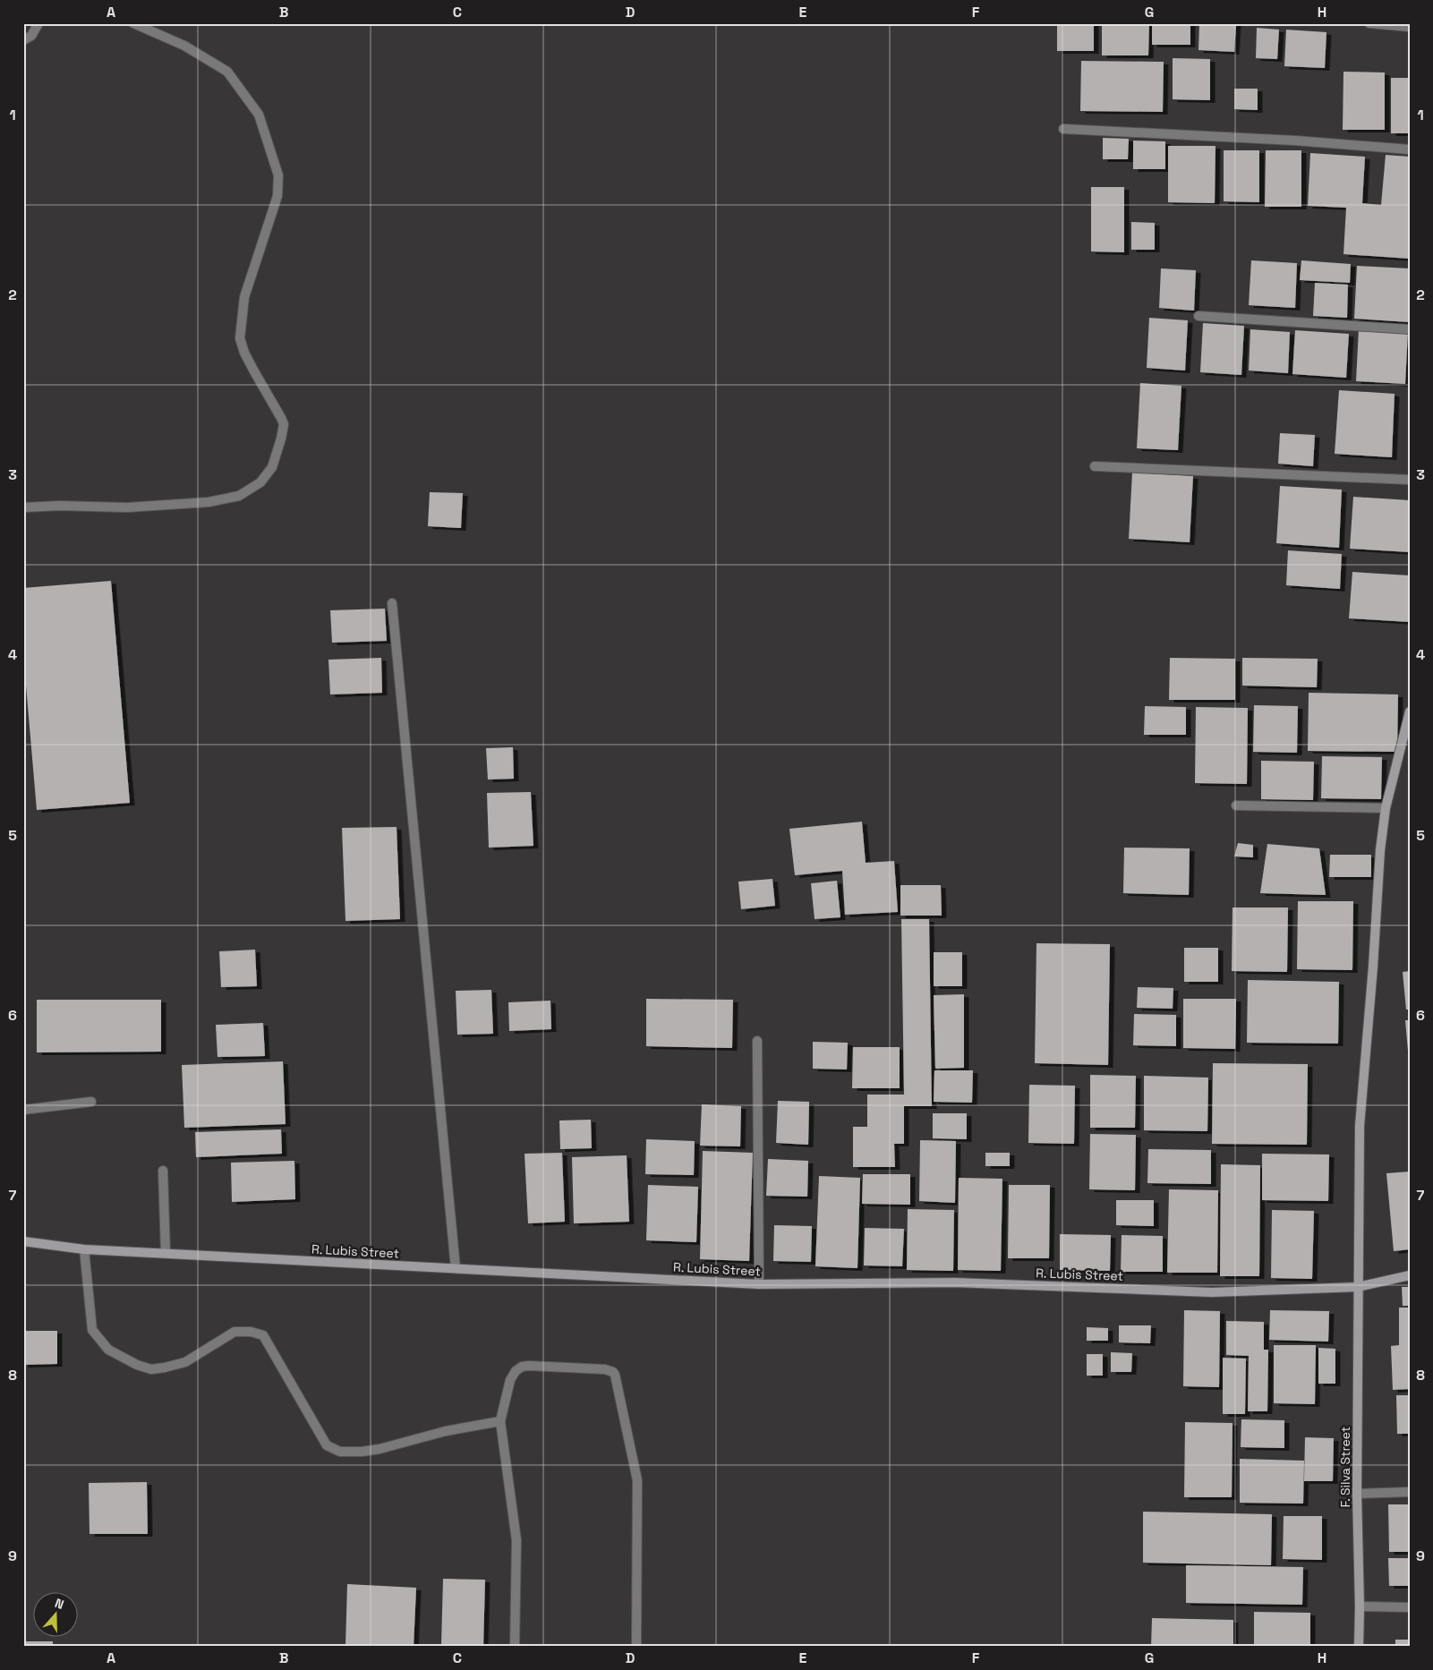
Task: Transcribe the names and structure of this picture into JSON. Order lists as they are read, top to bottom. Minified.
{"streets":{"street":["R. Lubis Street","F. Silva Street"]},"crossings":[["R. Lubis Street","F. Silva Street"]],"north":"top","grid":{"columns":["A","B","C","D","E","F","G","H"],"rows":["1","2","3","4","5","6","7","8","9"]}}
